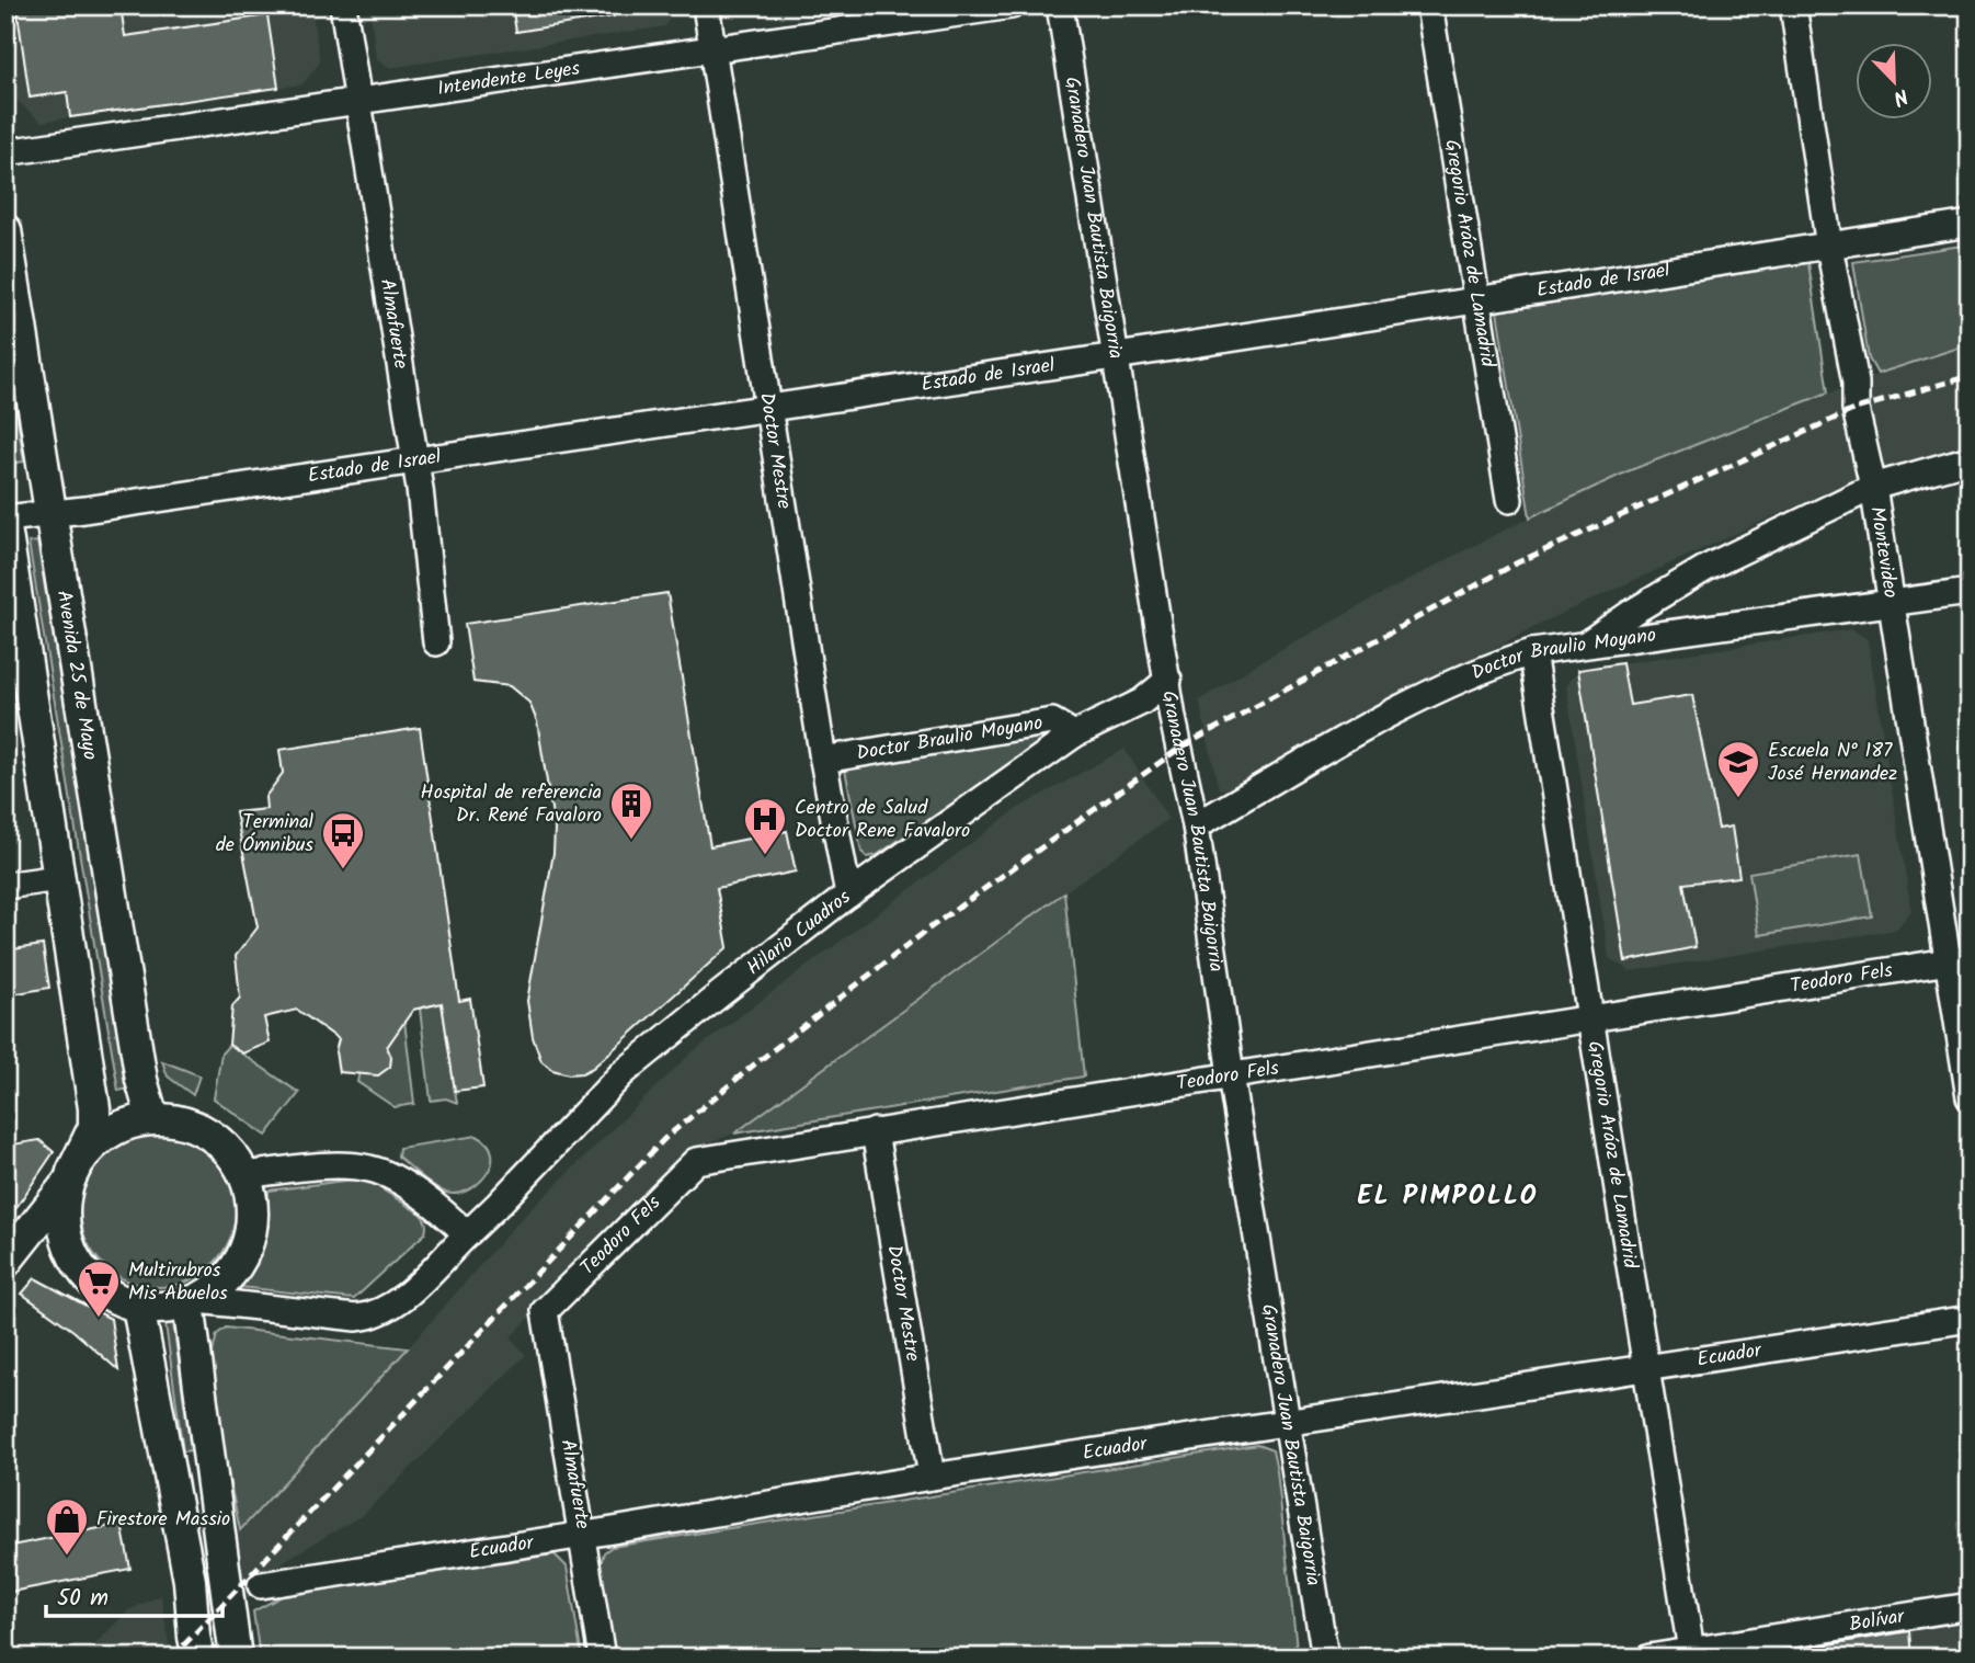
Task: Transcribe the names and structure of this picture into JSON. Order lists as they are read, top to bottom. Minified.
{"streets":{"main road":["Avenida 25 de Mayo"],"street":["Intendente Leyes","Granadero Juan Bautista Baigorria","Gregorio Aráoz de Lamadrid","Estado de Israel","Almafuerte","Doctor Mestre","Montevideo","Doctor Braulio Moyano","Hilario Cuadros","Teodoro Fels","Ecuador","Bolívar"]},"crossings":[["Intendente Leyes","Almafuerte"],["Intendente Leyes","Doctor Mestre"],["Granadero Juan Bautista Baigorria","Estado de Israel"],["Granadero Juan Bautista Baigorria","Doctor Braulio Moyano"],["Granadero Juan Bautista Baigorria","Hilario Cuadros"],["Granadero Juan Bautista Baigorria","Teodoro Fels"],["Granadero Juan Bautista Baigorria","Ecuador"],["Gregorio Aráoz de Lamadrid","Estado de Israel"],["Gregorio Aráoz de Lamadrid","Doctor Braulio Moyano"],["Gregorio Aráoz de Lamadrid","Teodoro Fels"],["Gregorio Aráoz de Lamadrid","Ecuador"],["Gregorio Aráoz de Lamadrid","Bolívar"],["Estado de Israel","Almafuerte"],["Estado de Israel","Doctor Mestre"],["Estado de Israel","Montevideo"],["Estado de Israel","Avenida 25 de Mayo"],["Almafuerte","Teodoro Fels"],["Almafuerte","Ecuador"],["Doctor Mestre","Doctor Braulio Moyano"],["Doctor Mestre","Hilario Cuadros"],["Doctor Mestre","Teodoro Fels"],["Doctor Mestre","Ecuador"],["Montevideo","Doctor Braulio Moyano"],["Montevideo","Teodoro Fels"],["Doctor Braulio Moyano","Hilario Cuadros"],["Avenida 25 de Mayo","Hilario Cuadros"]],"districts":["EL PIMPOLLO"],"places":{"school or university":["Escuela N° 187 José Hernandez"],"building":["Hospital de referencia Dr. René Favaloro"],"hospital":["Centro de Salud Doctor Rene Favaloro"],"bus stop":["Terminal de Ómnibus"],"supermarket":["Multirubros Mis Abuelos"],"shop":["Firestore Massio"]},"scale_bar":"50 m","north":"bottom right"}
